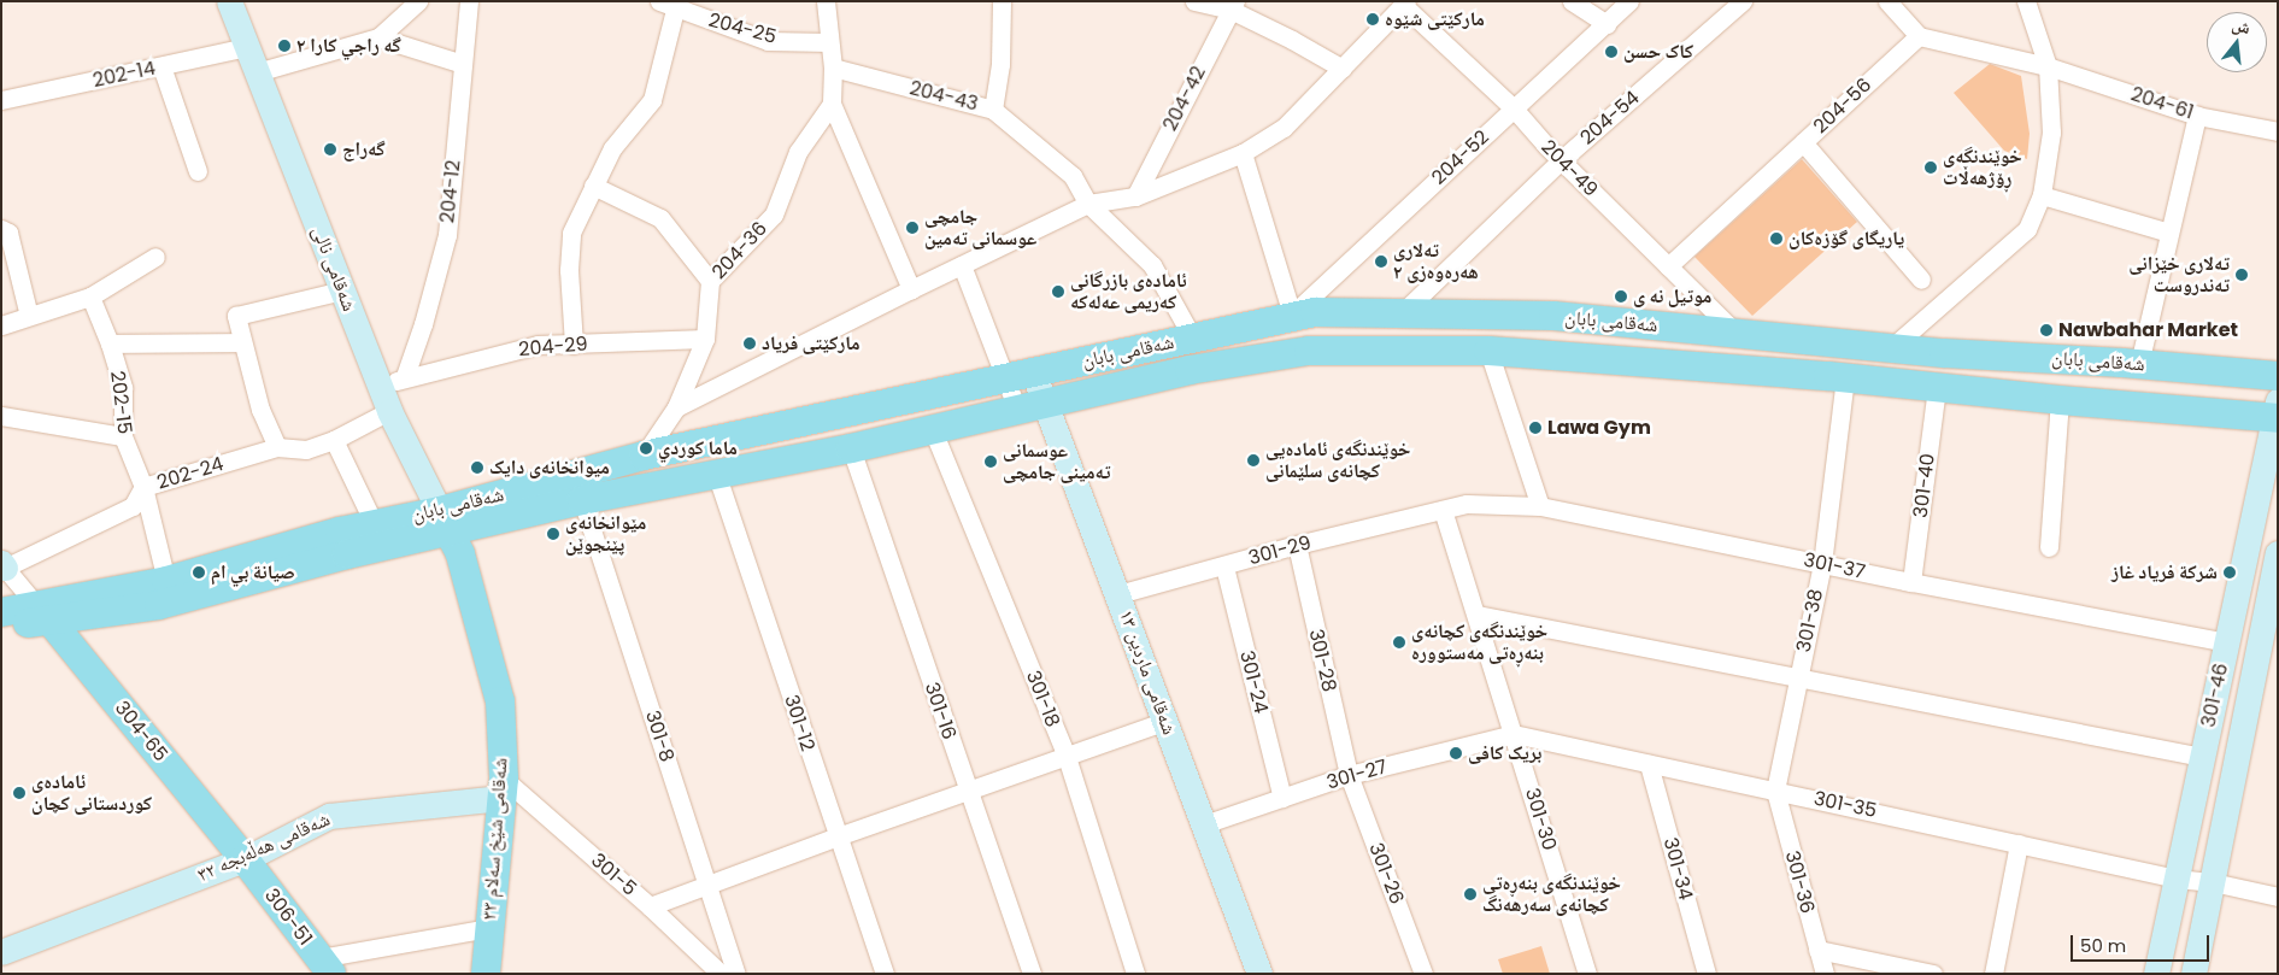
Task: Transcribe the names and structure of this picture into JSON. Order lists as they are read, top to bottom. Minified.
{"streets":{"main road":["شەقامی نالی","شەقامی بابان","شەقامی ماردین ١٣","301-46","304-65","شەقامی شێخ سەلام ٣٣","شەقامی هەڵەبجە ٣٢","306-51"],"street":["204-25","202-14","204-43","204-42","204-61","204-56","204-54","204-52","204-49","204-12","204-36","204-29","202-15","202-24","301-40","301-29","301-37","301-38","301-28","301-24","301-18","301-16","301-12","301-8","301-27","301-35","301-30","301-34","301-26","301-5","301-36"]},"crossings":[["202-14","شەقامی نالی"],["204-43","شەقامی بابان"],["204-56","204-49"],["204-54","204-49"],["204-54","شەقامی بابان"],["204-52","204-49"],["204-52","شەقامی بابان"],["204-49","شەقامی بابان"],["204-12","204-29"],["204-36","شەقامی بابان"],["204-36","204-29"],["شەقامی نالی","شەقامی بابان"],["شەقامی نالی","204-29"],["شەقامی نالی","202-24"],["شەقامی نالی","شەقامی شێخ سەلام ٣٣"],["شەقامی بابان","202-15"],["شەقامی بابان","شەقامی ماردین ١٣"],["شەقامی بابان","304-65"],["شەقامی بابان","شەقامی شێخ سەلام ٣٣"],["202-15","202-24"],["301-40","301-37"],["301-29","301-37"],["301-29","301-28"],["301-29","شەقامی ماردین ١٣"],["301-29","301-24"],["301-29","301-30"],["301-37","301-38"],["301-37","301-46"],["301-37","301-30"],["301-38","301-35"],["301-38","301-36"],["301-28","301-27"],["301-28","301-26"],["شەقامی ماردین ١٣","301-27"],["301-24","301-27"],["301-46","301-35"],["304-65","شەقامی هەڵەبجە ٣٢"],["304-65","306-51"],["301-27","301-35"],["301-27","301-30"],["301-27","301-26"],["301-35","301-30"],["301-35","301-34"],["301-35","301-36"],["شەقامی شێخ سەلام ٣٣","شەقامی هەڵەبجە ٣٢"],["شەقامی شێخ سەلام ٣٣","301-5"],["شەقامی هەڵەبجە ٣٢","301-5"],["شەقامی هەڵەبجە ٣٢","306-51"]],"places":["مارکێتی شێوە","گه راجي كارا ٢","کاک حسن","گەراج","خوێندنگەی ڕۆژهەڵات","جامچی عوسمانی تەمین","یاریگای گۆزەکان","تەلاری هەرەوەزی ٢","تەلاری خێزانی تەندروست","ئامادەی بازرگانی کەریمی عەلەکە","موتیل نه ی","Nawbahar Market","مارکێتی فریاد","Lawa Gym","ماما كوردي","خوێندنگەی ئامادەیی کچانەی سلێمانی","عوسمانی تەمینی جامچی","میوانخانەی دایک","مێوانخانەی پێنجوێن","صيانة بي ام","شرکة فرياد غاز","خوێندنگەی کچانەی بنەڕەتی مەستوورە","بریک کافی","ئامادەی کوردستانی کچان","خوێندنگەی بنەڕەتی کچانەی سەرهەنگ"],"scale_bar":"50 m","north":"top"}
